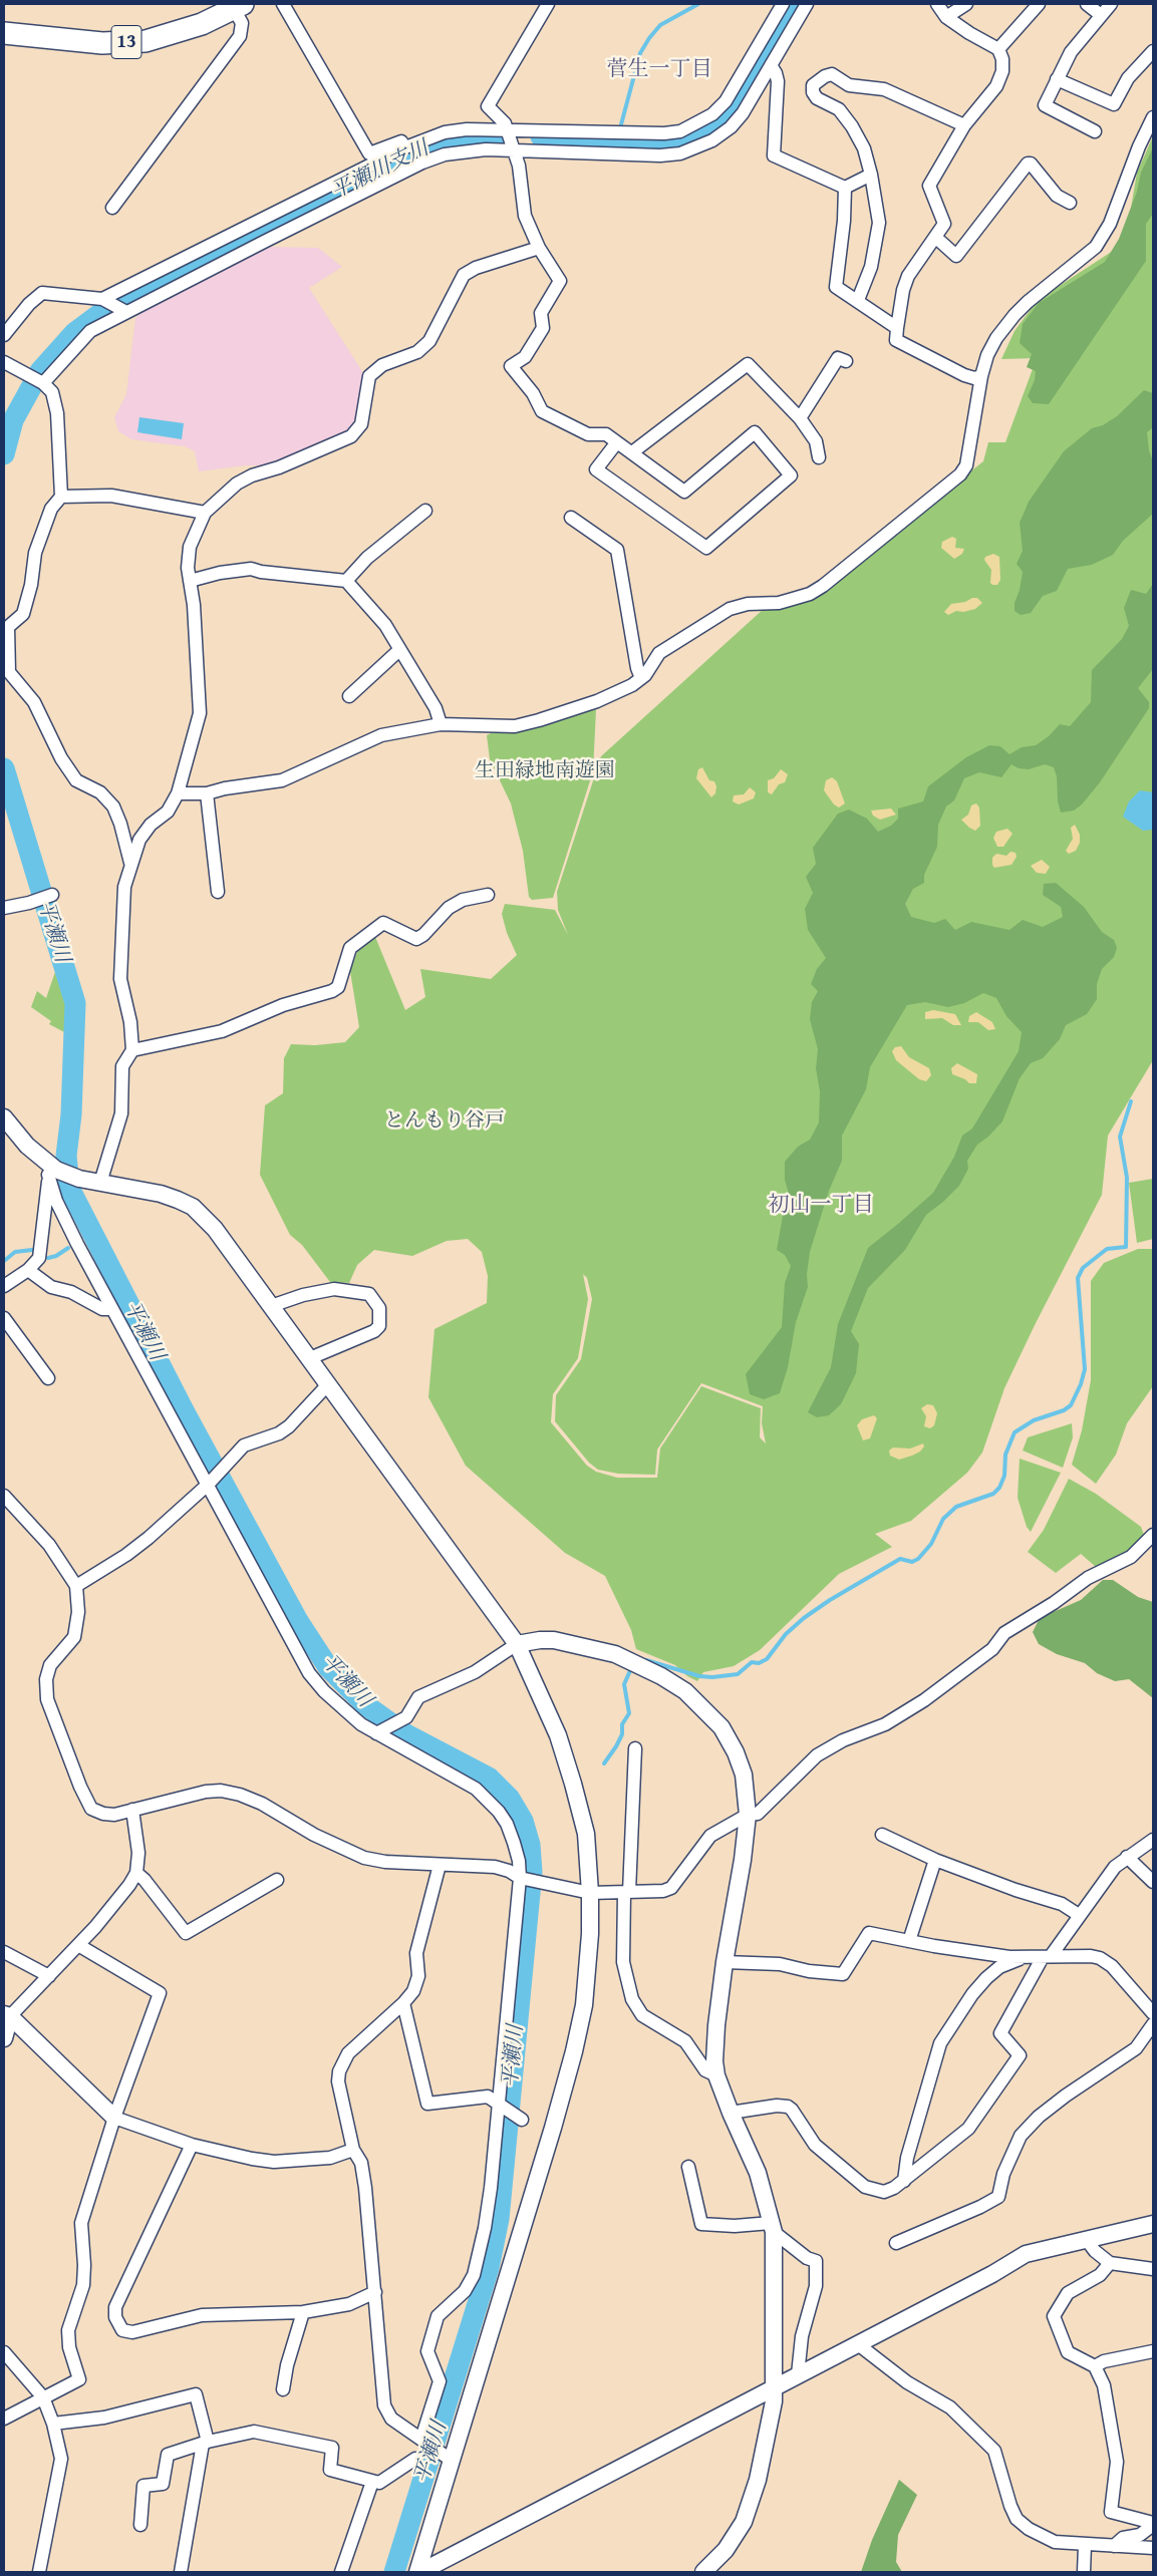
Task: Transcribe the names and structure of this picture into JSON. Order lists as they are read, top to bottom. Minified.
{"streets":{"main road":["13"]},"districts":["菅生一丁目","初山一丁目"],"water":["平瀬川支川","平瀬川"],"parks":["生田緑地南遊園","とんもり谷戸"]}
